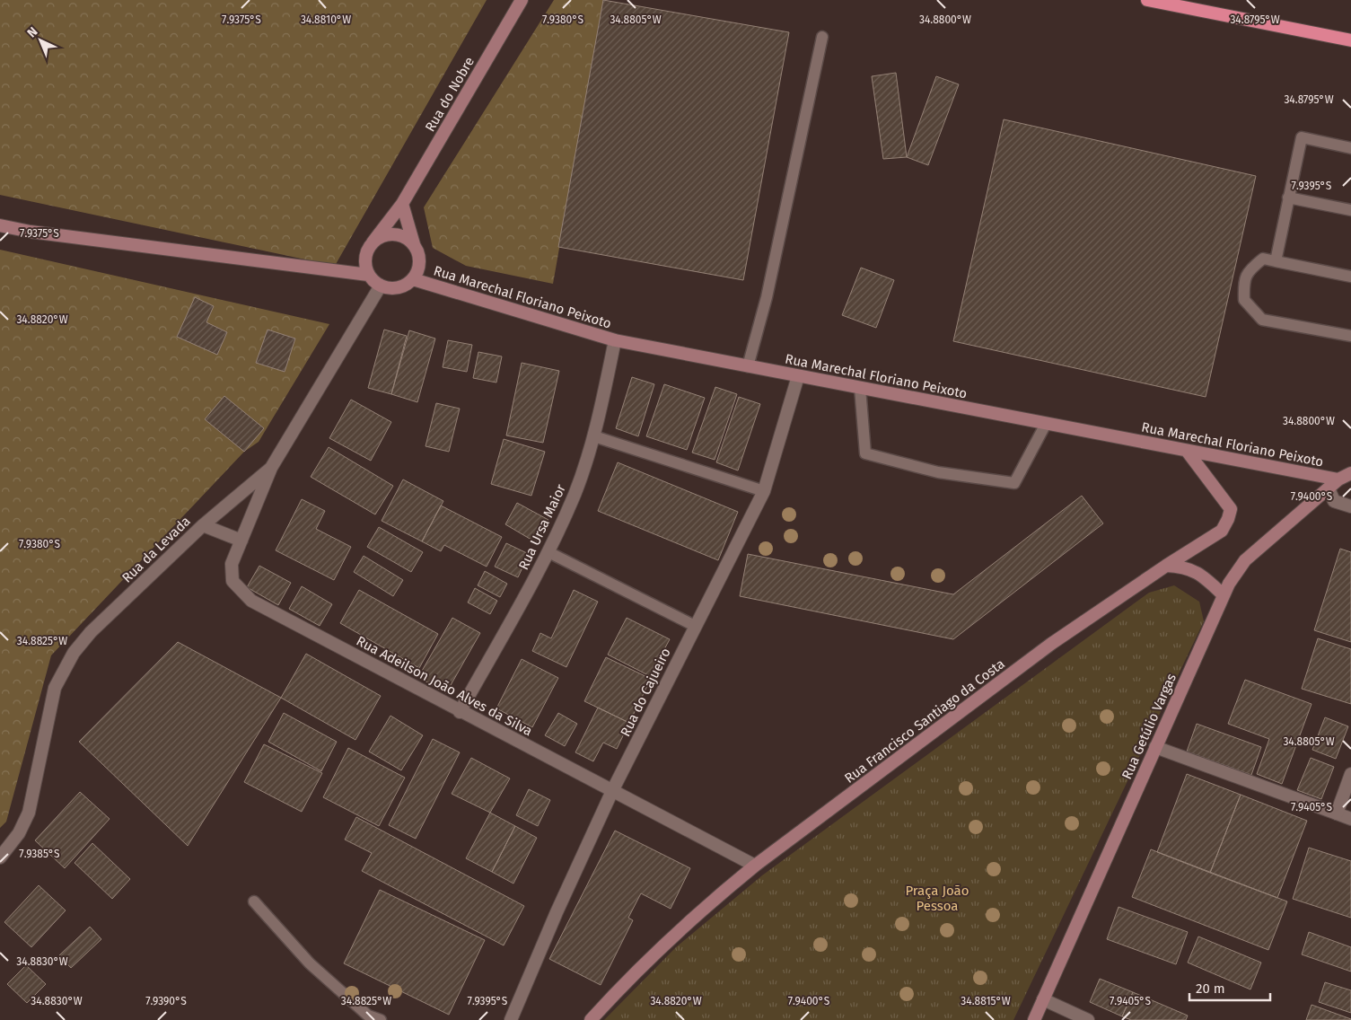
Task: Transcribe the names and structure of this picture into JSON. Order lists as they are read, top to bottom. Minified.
{"streets":{"main road":["Rua do Nobre","Rua Marechal Floriano Peixoto","Rua Francisco Santiago da Costa","Rua Getúlio Vargas"],"street":["Rua Ursa Maior","Rua da Levada","Rua Adeilson João Alves da Silva","Rua do Cajueiro"]},"crossings":[["Rua do Nobre","Rua Marechal Floriano Peixoto"],["Rua do Nobre","Rua da Levada"],["Rua Marechal Floriano Peixoto","Rua Ursa Maior"],["Rua Marechal Floriano Peixoto","Rua da Levada"],["Rua Marechal Floriano Peixoto","Rua do Cajueiro"],["Rua Marechal Floriano Peixoto","Rua Francisco Santiago da Costa"],["Rua Marechal Floriano Peixoto","Rua Getúlio Vargas"],["Rua Ursa Maior","Rua Adeilson João Alves da Silva"],["Rua da Levada","Rua Adeilson João Alves da Silva"],["Rua Adeilson João Alves da Silva","Rua do Cajueiro"],["Rua Adeilson João Alves da Silva","Rua Francisco Santiago da Costa"]],"parks":["Praça João Pessoa"],"scale_bar":"20 m","north":"top left","coordinates":["7.9375°S","7.9380°S","34.8800°W","34.8795°W","34.8810°W","34.8805°W","7.9395°S","34.8820°W","7.9400°S","34.8825°W","7.9405°S","7.9385°S","34.8830°W","34.8815°W","7.9390°S"]}
